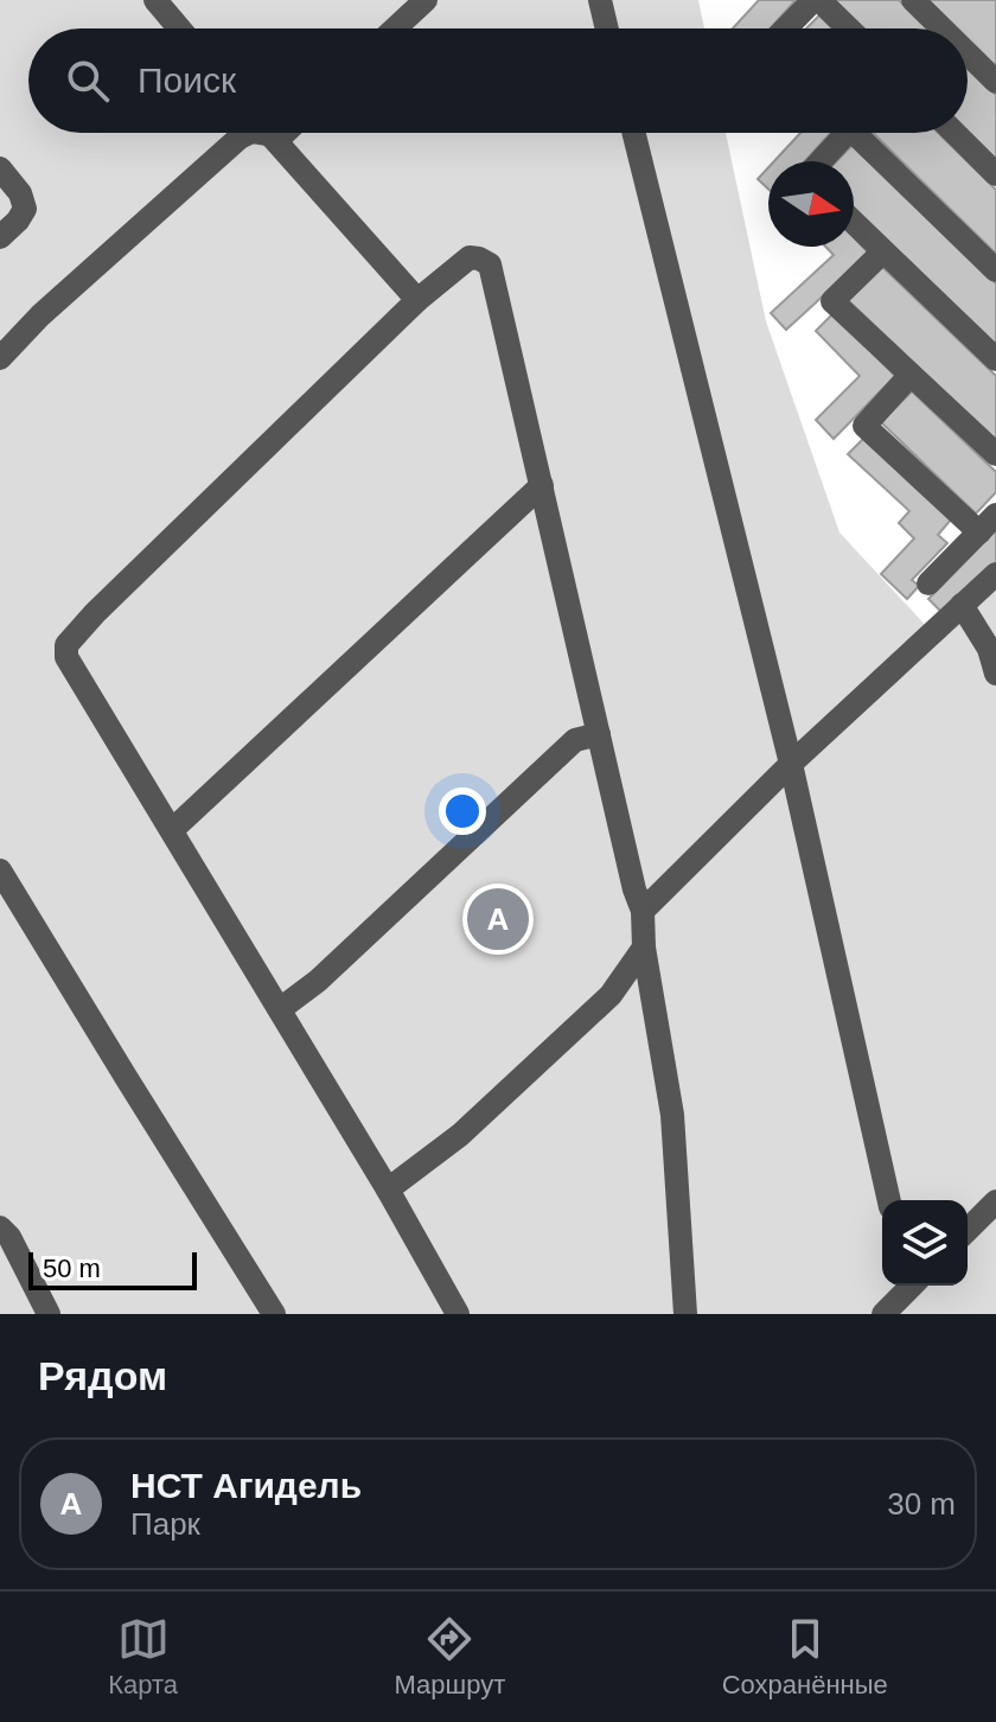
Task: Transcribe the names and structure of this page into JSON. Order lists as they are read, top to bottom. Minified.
{"scale_bar":"50 m","north":"right","page":{"search":"Поиск","pins":"A","scale":"50 m","heading":"Рядом","list":[{"mark":"A","name":"НСТ Агидель","note":"Парк","value":"30 m"}],"nav":["Карта","Маршрут","Сохранённые"]}}
